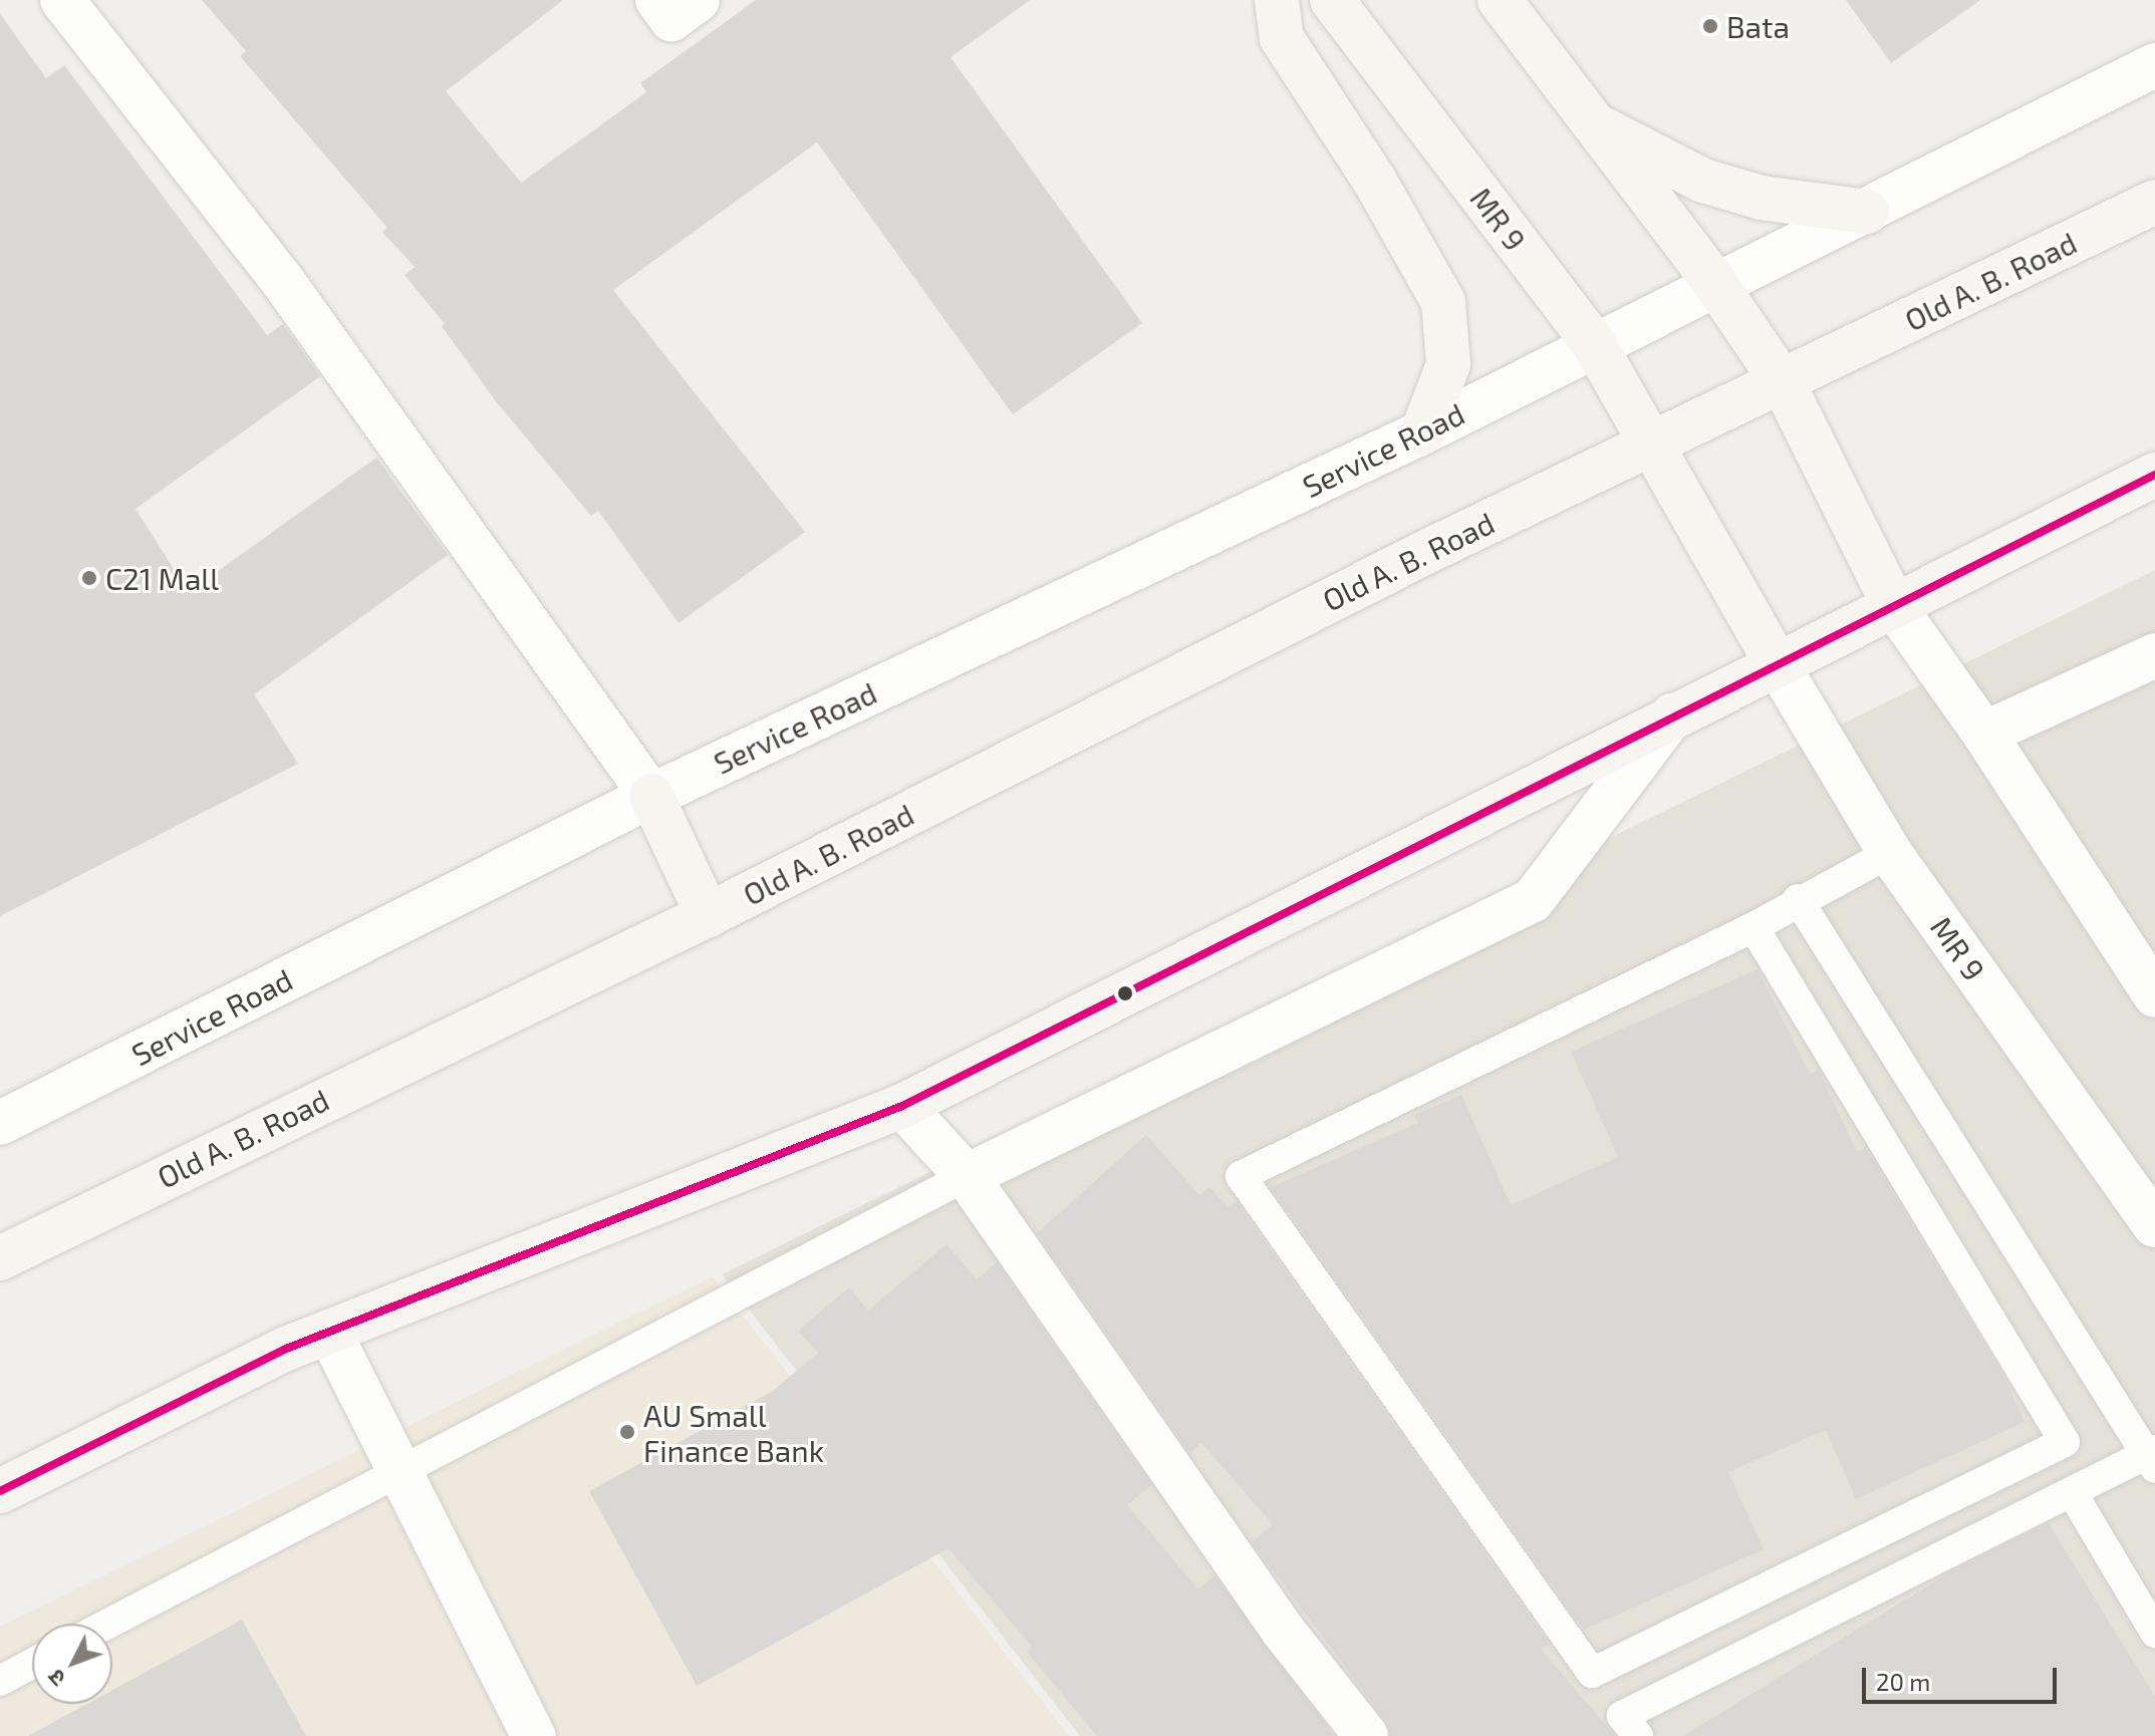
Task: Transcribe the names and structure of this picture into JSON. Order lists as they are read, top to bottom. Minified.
{"streets":{"main road":["MR 9","Old A. B. Road"],"street":["Service Road"]},"crossings":[["MR 9","Old A. B. Road"],["MR 9","Service Road"]],"places":["Bata","C21 Mall","AU Small Finance Bank"],"scale_bar":"20 m","north":"bottom left"}
